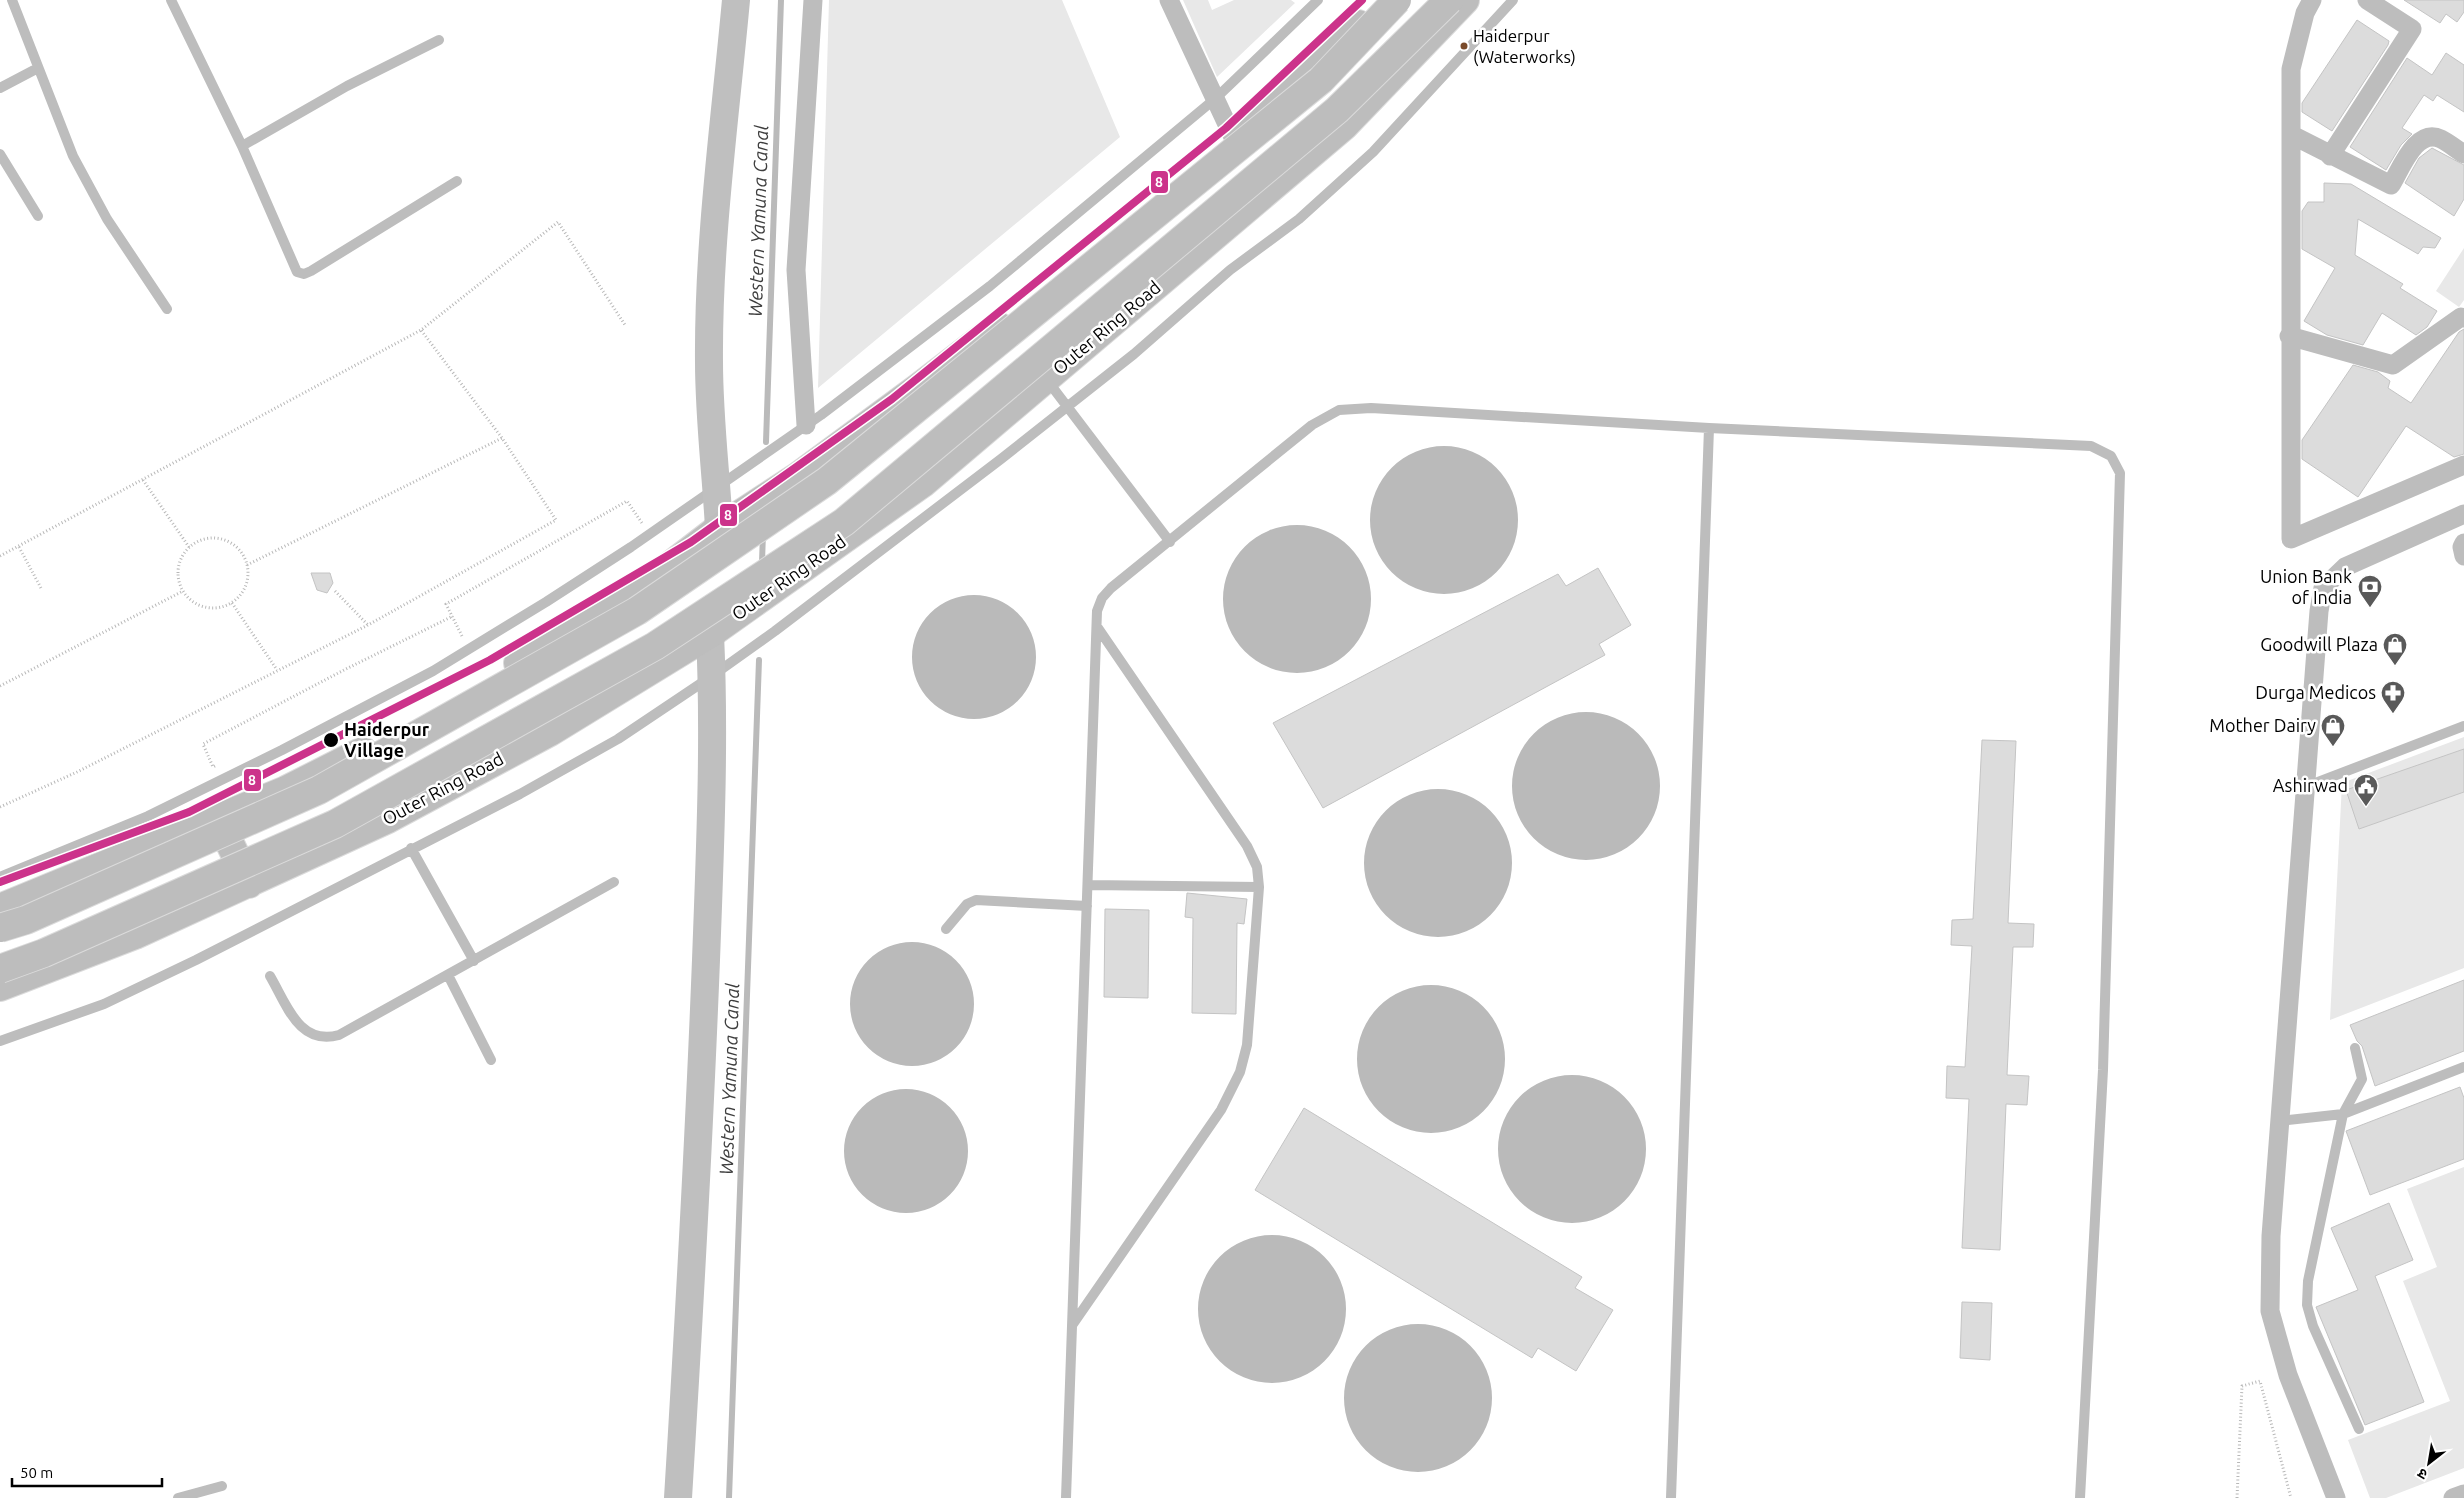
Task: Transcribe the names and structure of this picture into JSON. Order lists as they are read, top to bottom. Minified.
{"streets":{"main road":["Outer Ring Road"]},"water":["Western Yamuna Canal"],"places":{"other":["Haiderpur (Waterworks)","Haiderpur Village"],"bank":["Union Bank of India"],"shop":["Goodwill Plaza","Mother Dairy"],"pharmacy":["Durga Medicos"],"public building":["Ashirwad"]},"lines":["transit line 8"],"scale_bar":"50 m","north":"bottom left"}
